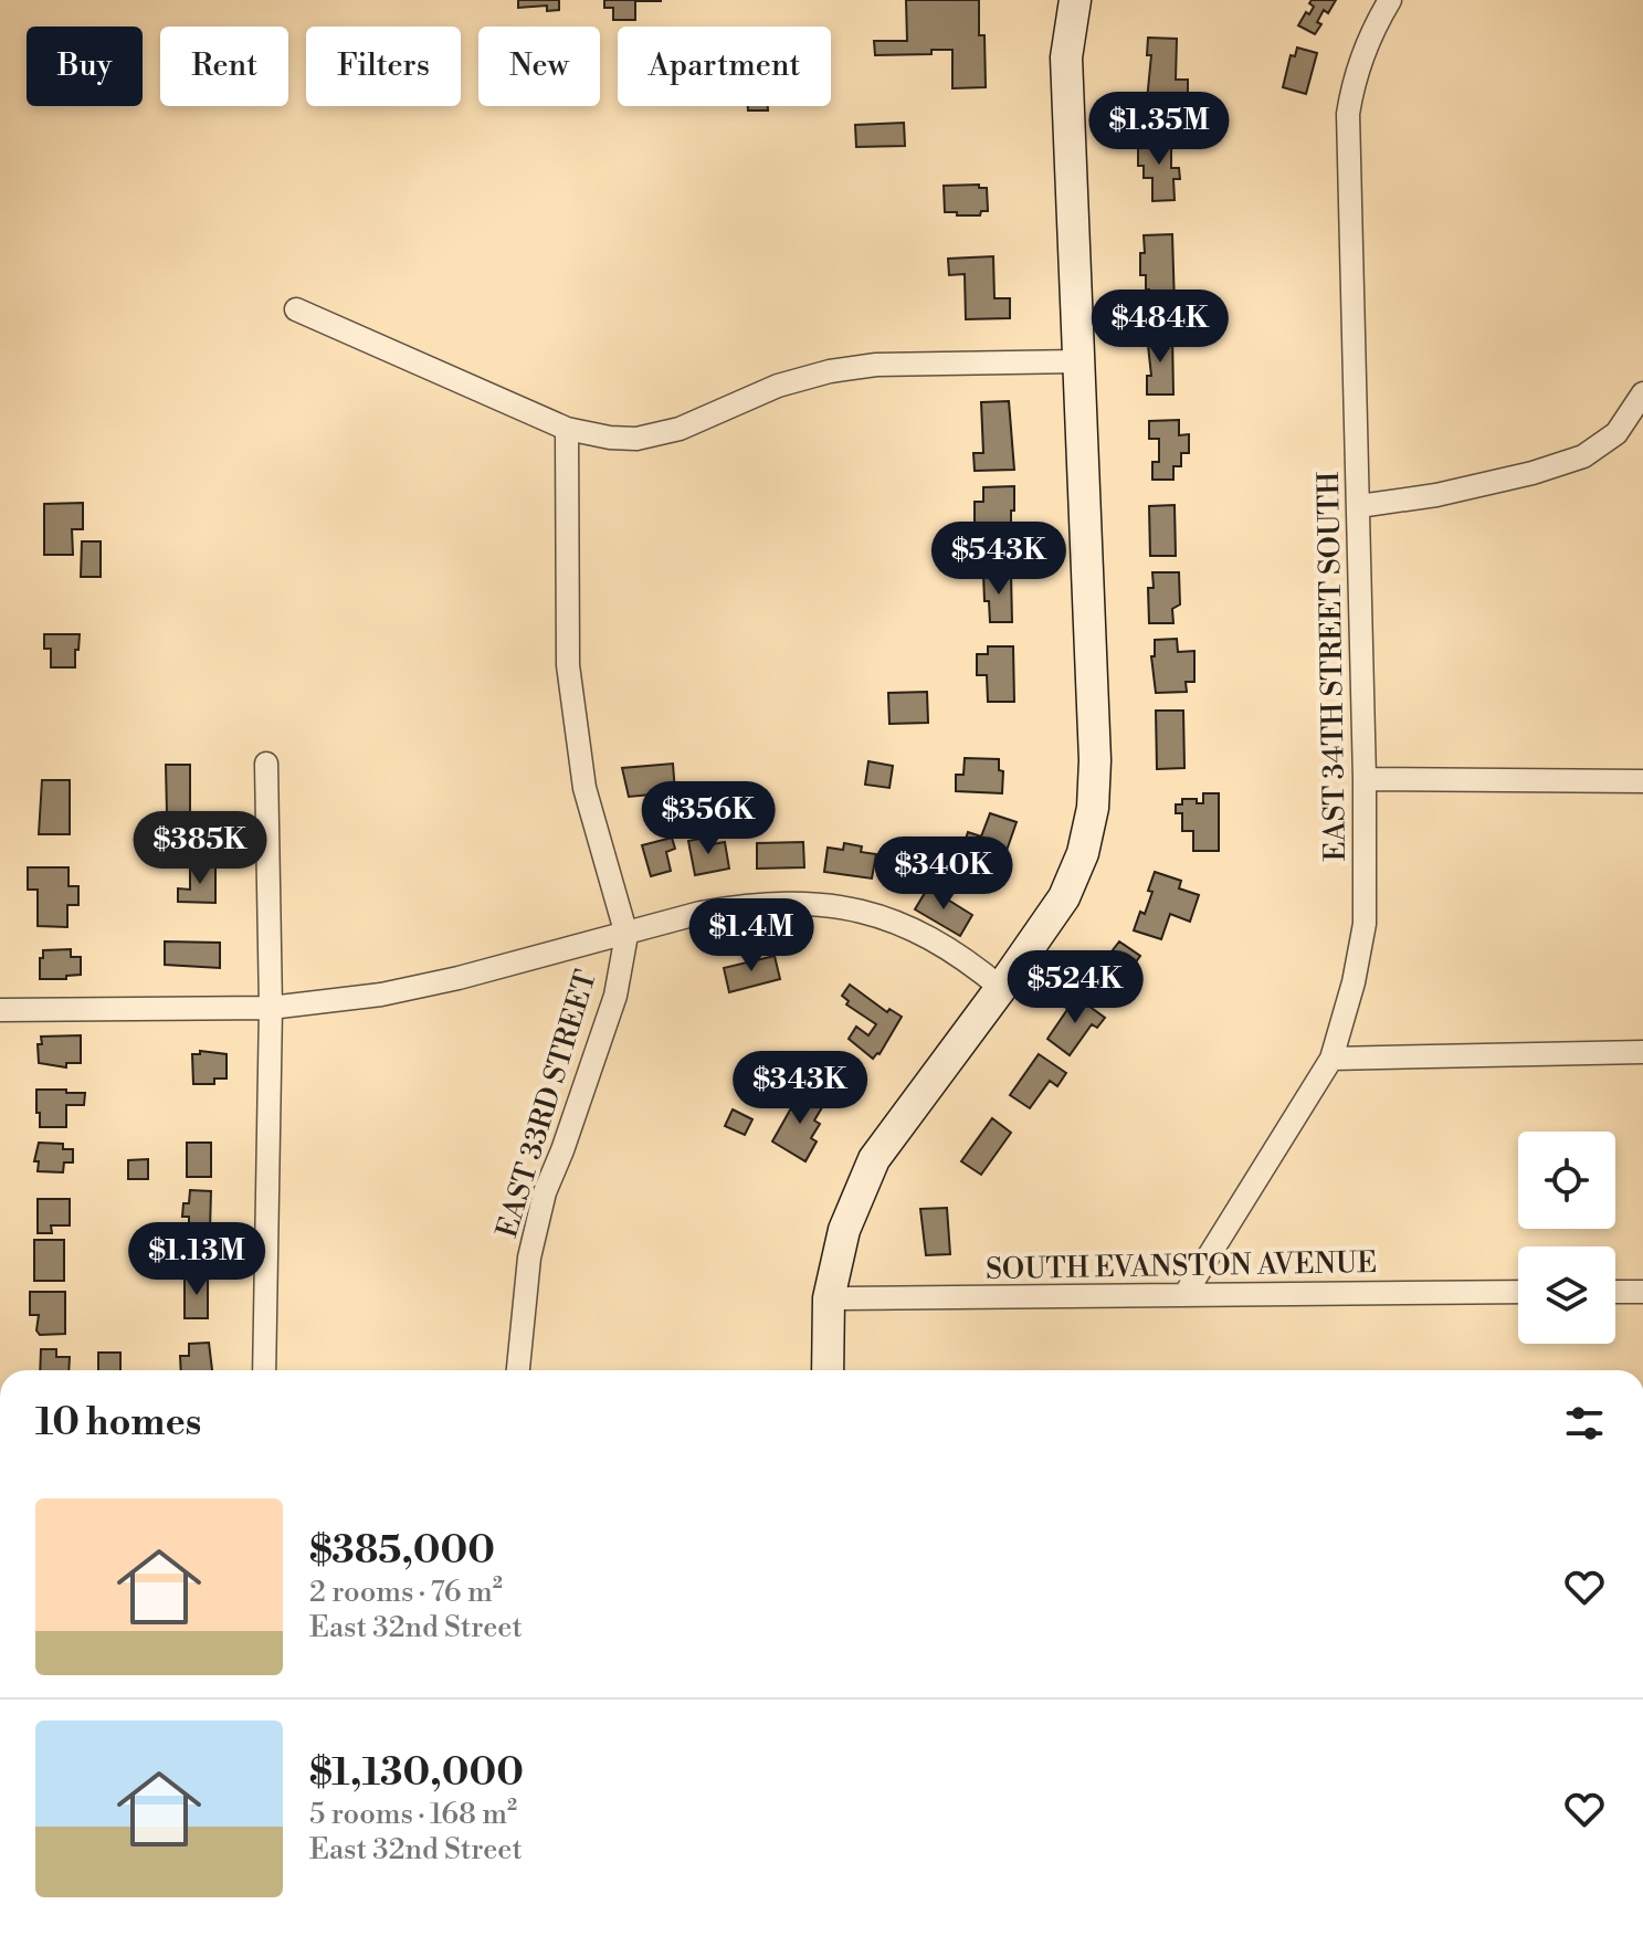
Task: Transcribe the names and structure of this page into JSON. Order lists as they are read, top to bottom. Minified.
{"streets":{"street":["EAST 34TH STREET SOUTH","EAST 33RD STREET","SOUTH EVANSTON AVENUE"]},"crossings":[["EAST 34TH STREET SOUTH","SOUTH EVANSTON AVENUE"]],"page":{"chip":["Buy","Rent","Filters","New","Apartment"],"price":["$1.35M","$484K","$543K","$356K","$385K","$340K","$1.4M","$524K","$343K","$1.13M"],"heading":"10 homes","list":[{"name":"$385,000","note":"2 rooms · 76 m² · East 32nd Street"},{"name":"$1,130,000","note":"5 rooms · 168 m² · East 32nd Street"}]}}
